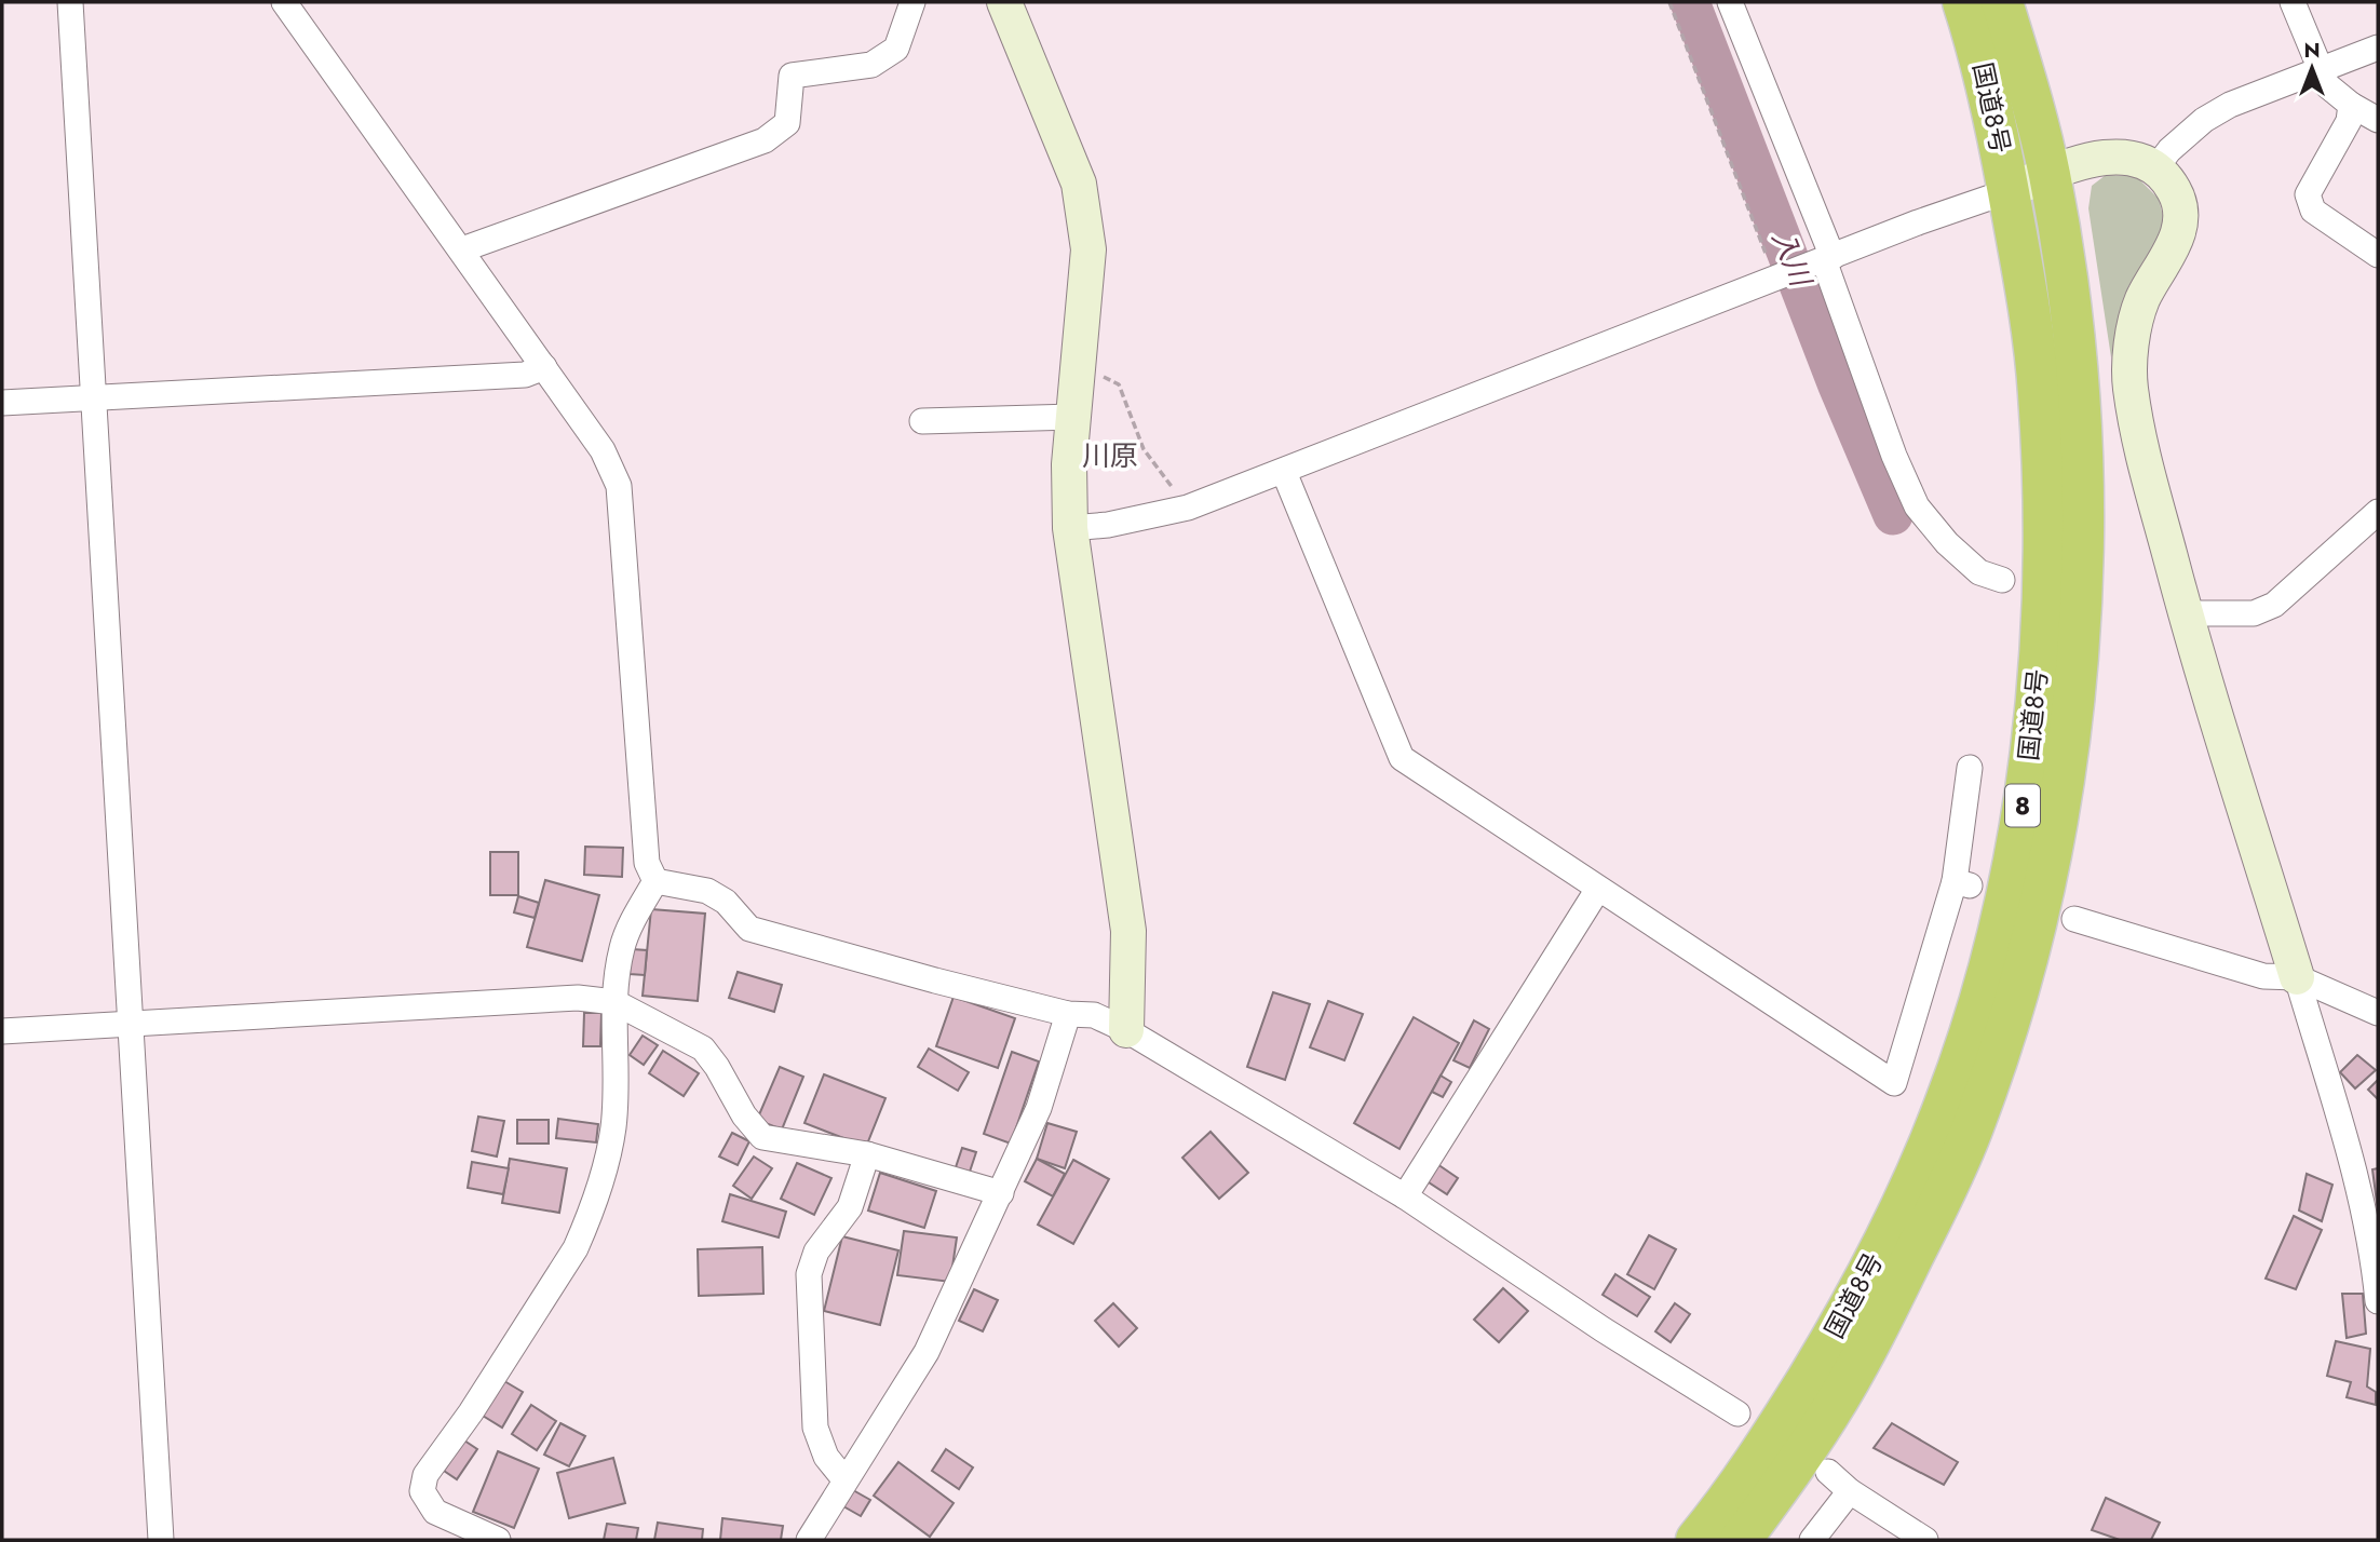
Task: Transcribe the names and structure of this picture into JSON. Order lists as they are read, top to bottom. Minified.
{"streets":{"highway":["国道8号","8"]},"districts":["川原"],"water":["入川"],"north":"top"}
